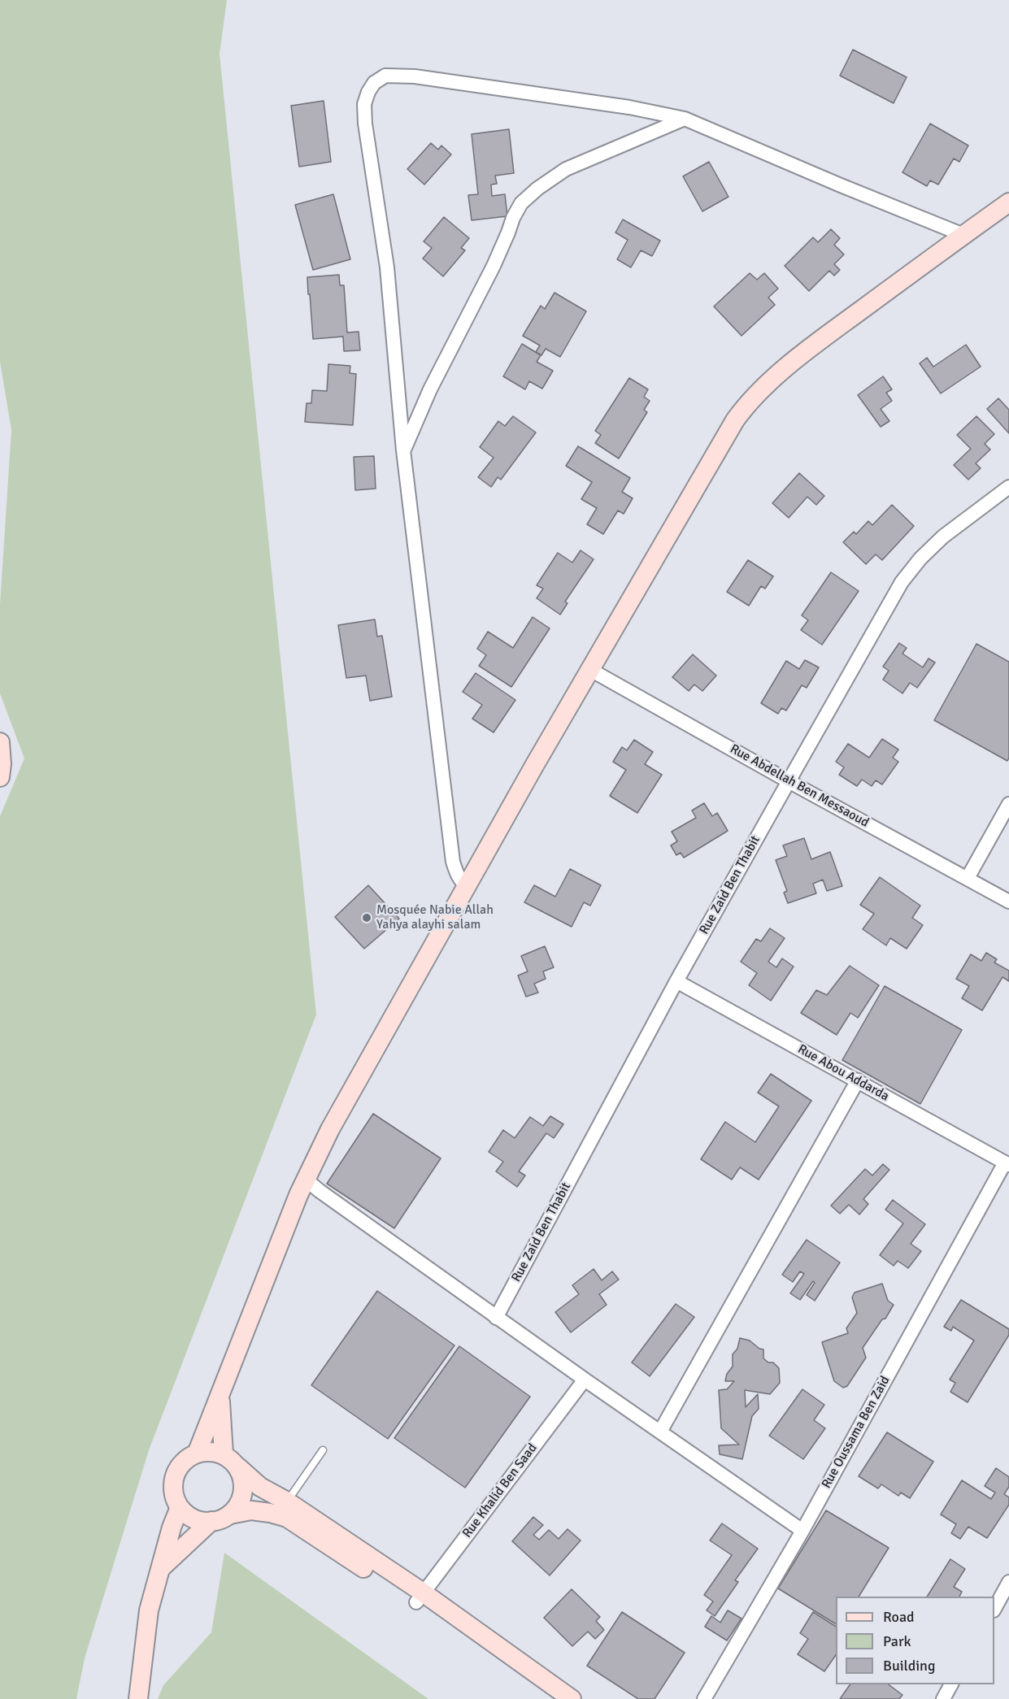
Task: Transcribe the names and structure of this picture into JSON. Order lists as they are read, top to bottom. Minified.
{"streets":{"street":["Rue Abdellah Ben Messaoud","Rue Zaid Ben Thabit","Rue Abou Addarda","Rue Oussama Ben Zaid","Rue Khalid Ben Saad"]},"crossings":[["Rue Abdellah Ben Messaoud","Rue Zaid Ben Thabit"],["Rue Zaid Ben Thabit","Rue Abou Addarda"],["Rue Abou Addarda","Rue Oussama Ben Zaid"]],"places":["Mosquée Nabie Allah Yahya alayhi salam"],"legend":["Road","Park","Building"]}
